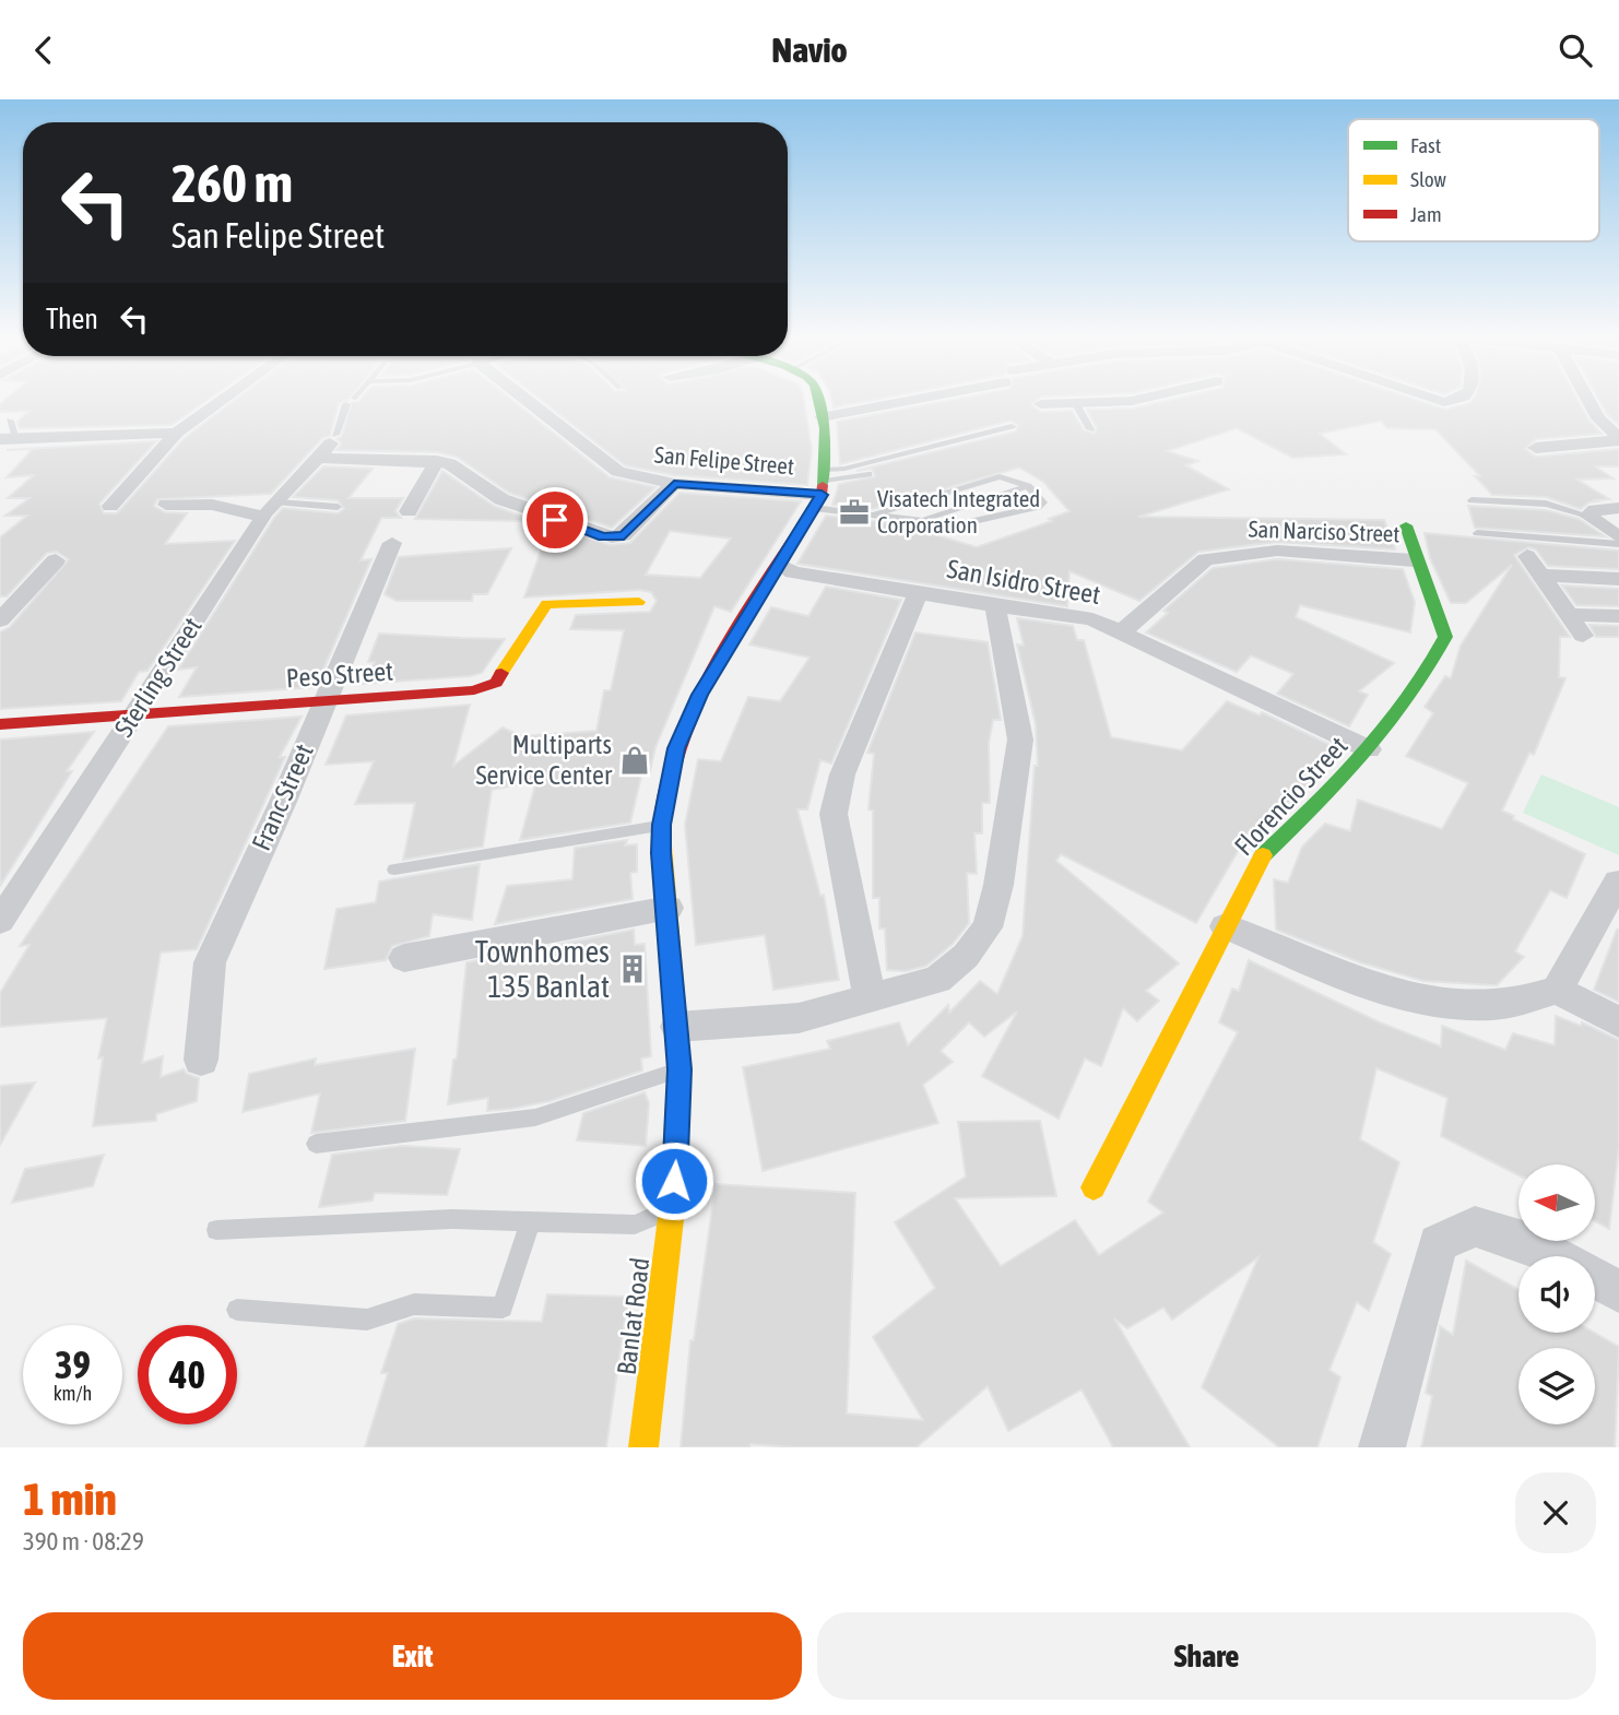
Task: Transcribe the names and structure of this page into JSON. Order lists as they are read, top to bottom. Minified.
{"streets":{"street":["San Felipe Street","San Narciso Street","San Isidro Street","Peso Street","Sterling Street","Florencio Street","Franc Street","Banlat Road"]},"crossings":[["San Felipe Street","Banlat Road"],["San Narciso Street","San Isidro Street"],["San Narciso Street","Florencio Street"],["San Isidro Street","Florencio Street"],["San Isidro Street","Banlat Road"],["Peso Street","Sterling Street"],["Peso Street","Franc Street"]],"places":{"office":["Visatech Integrated Corporation"],"shop":["Multiparts Service Center"],"building":["Townhomes 135 Banlat"]},"legend":["Fast","Slow","Jam"],"north":"left","page":{"header":"Navio","turn":["260 m","San Felipe Street"],"then":"Then","speed":"39 km/h","limit":"40","heading":["1 min","390 m · 08:29"],"buttons":["Exit","Share"]}}
